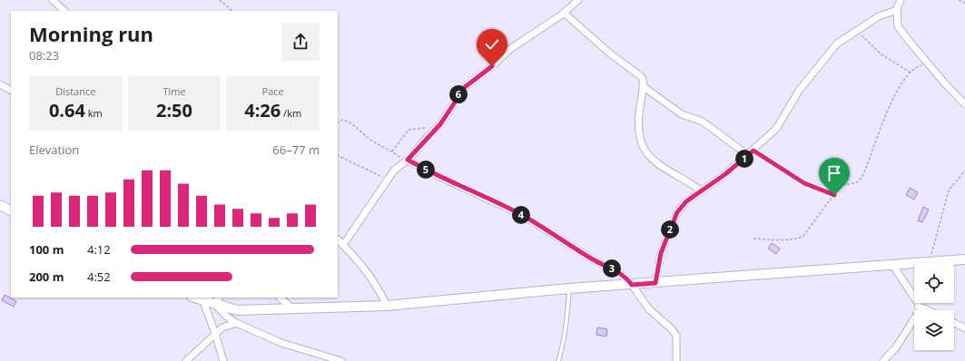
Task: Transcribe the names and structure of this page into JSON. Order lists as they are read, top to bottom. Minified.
{"page":{"heading":["Morning run","08:23"],"stats":[["Distance","0.64 km"],["Time","2:50"],["Pace","4:26 /km"]],"pins":["6","1","5","4","2","3"],"chart":["Elevation","66–77 m"],"list":[{"name":"100 m","note":"4:12"},{"name":"200 m","note":"4:52"}]}}
